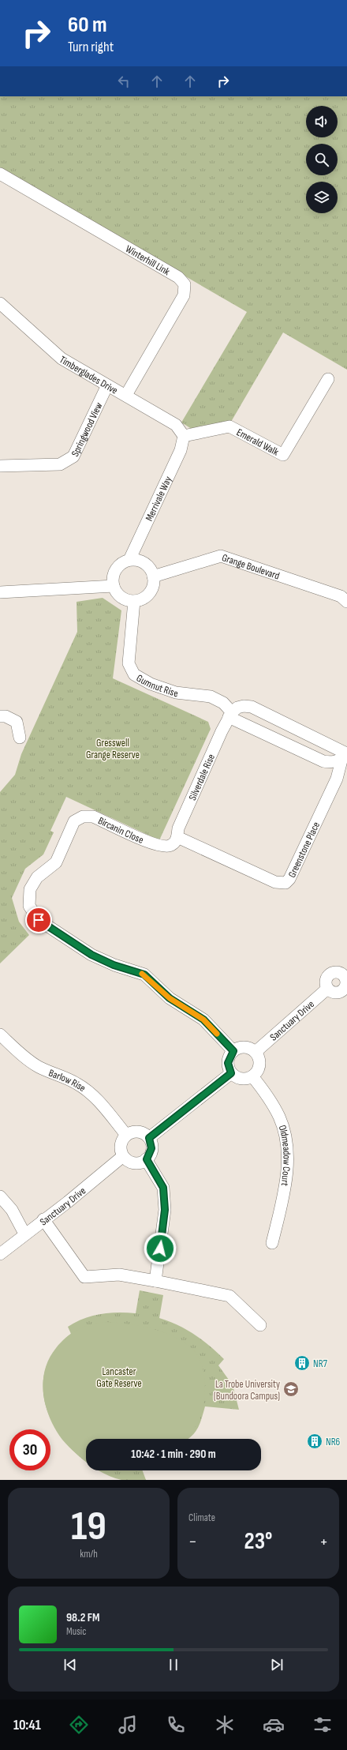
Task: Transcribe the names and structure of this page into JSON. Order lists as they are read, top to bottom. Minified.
{"streets":{"street":["Winterhill Link","Timberglades Drive","Springwood View","Emerald Walk","Merrivale Way","Grange Boulevard","Gumnut Rise","Silverdale Rise","Bircanin Close","Greenstone Place","Sanctuary Drive","Barlow Rise","Oldmeadow Court"]},"crossings":[["Winterhill Link","Timberglades Drive"],["Timberglades Drive","Springwood View"],["Timberglades Drive","Emerald Walk"],["Timberglades Drive","Merrivale Way"],["Emerald Walk","Merrivale Way"],["Merrivale Way","Grange Boulevard"],["Merrivale Way","Gumnut Rise"],["Grange Boulevard","Gumnut Rise"],["Gumnut Rise","Silverdale Rise"],["Silverdale Rise","Bircanin Close"],["Silverdale Rise","Greenstone Place"],["Bircanin Close","Greenstone Place"],["Bircanin Close","Sanctuary Drive"],["Bircanin Close","Oldmeadow Court"],["Sanctuary Drive","Barlow Rise"],["Sanctuary Drive","Oldmeadow Court"]],"parks":["Gresswell Grange Reserve","Lancaster Gate Reserve"],"places":{"building":["NR7","NR6"],"school or university":["La Trobe University (Bundoora Campus)"]},"page":{"turn":["60 m","Turn right"],"limit":"30","trip":"10:42 · 1 min · 290 m","tile":[["19","km/h"],"Climate"],"heat":["−","23°","+"],"song":["98.2 FM","Music"],"tabs":"10:41"}}
